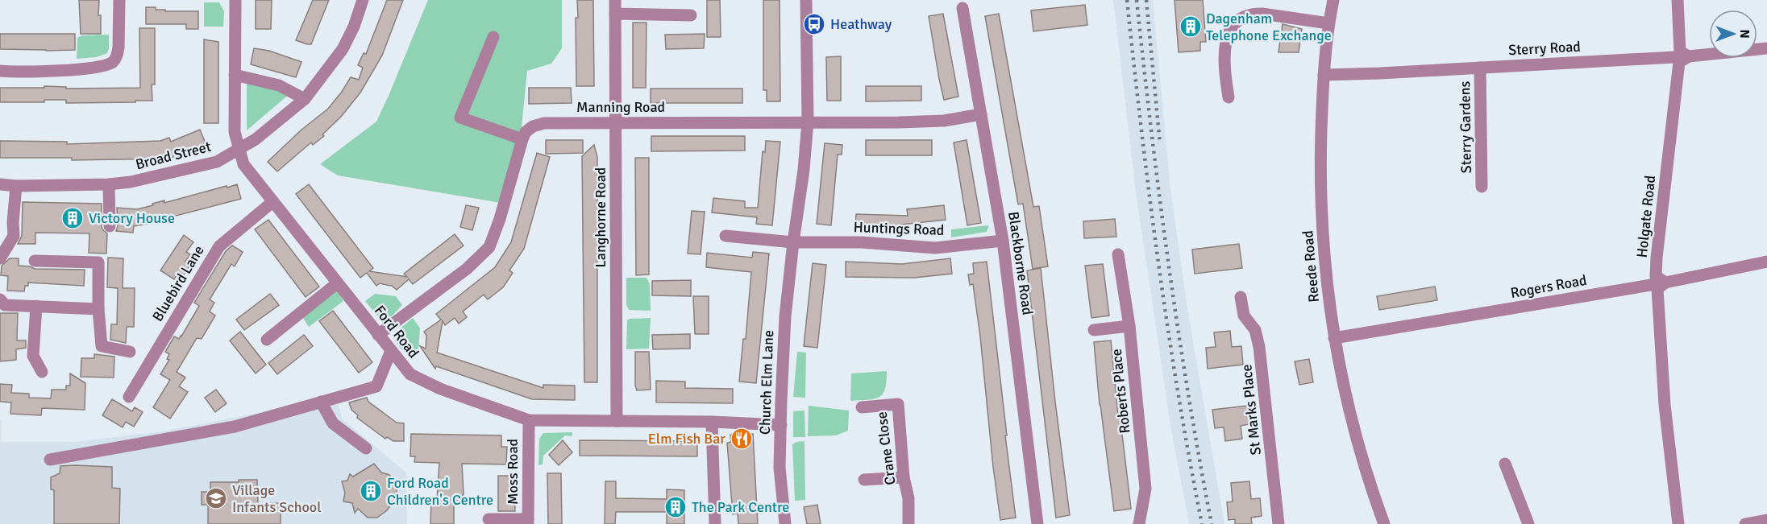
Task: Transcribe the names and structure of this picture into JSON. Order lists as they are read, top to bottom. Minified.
{"streets":{"street":["Sterry Road","Manning Road","Sterry Gardens","Broad Street","Holgate Road","Langhorne Road","Huntings Road","Blackborne Road","Reede Road","Bluebird Lane","Rogers Road","Ford Road","Church Elm Lane","Roberts Place","St Marks Place","Crane Close","Moss Road"]},"crossings":[["Sterry Road","Sterry Gardens"],["Sterry Road","Holgate Road"],["Sterry Road","Reede Road"],["Manning Road","Langhorne Road"],["Manning Road","Blackborne Road"],["Manning Road","Church Elm Lane"],["Broad Street","Ford Road"],["Holgate Road","Rogers Road"],["Langhorne Road","Ford Road"],["Huntings Road","Blackborne Road"],["Huntings Road","Church Elm Lane"],["Reede Road","Rogers Road"],["Bluebird Lane","Ford Road"],["Ford Road","Church Elm Lane"],["Ford Road","Moss Road"]],"places":{"bus stop":["Heathway"],"building":["Dagenham Telephone Exchange","Victory House","Ford Road Children's Centre","The Park Centre"],"restaurant":["Elm Fish Bar"],"school or university":["Village Infants School"]},"north":"right"}
